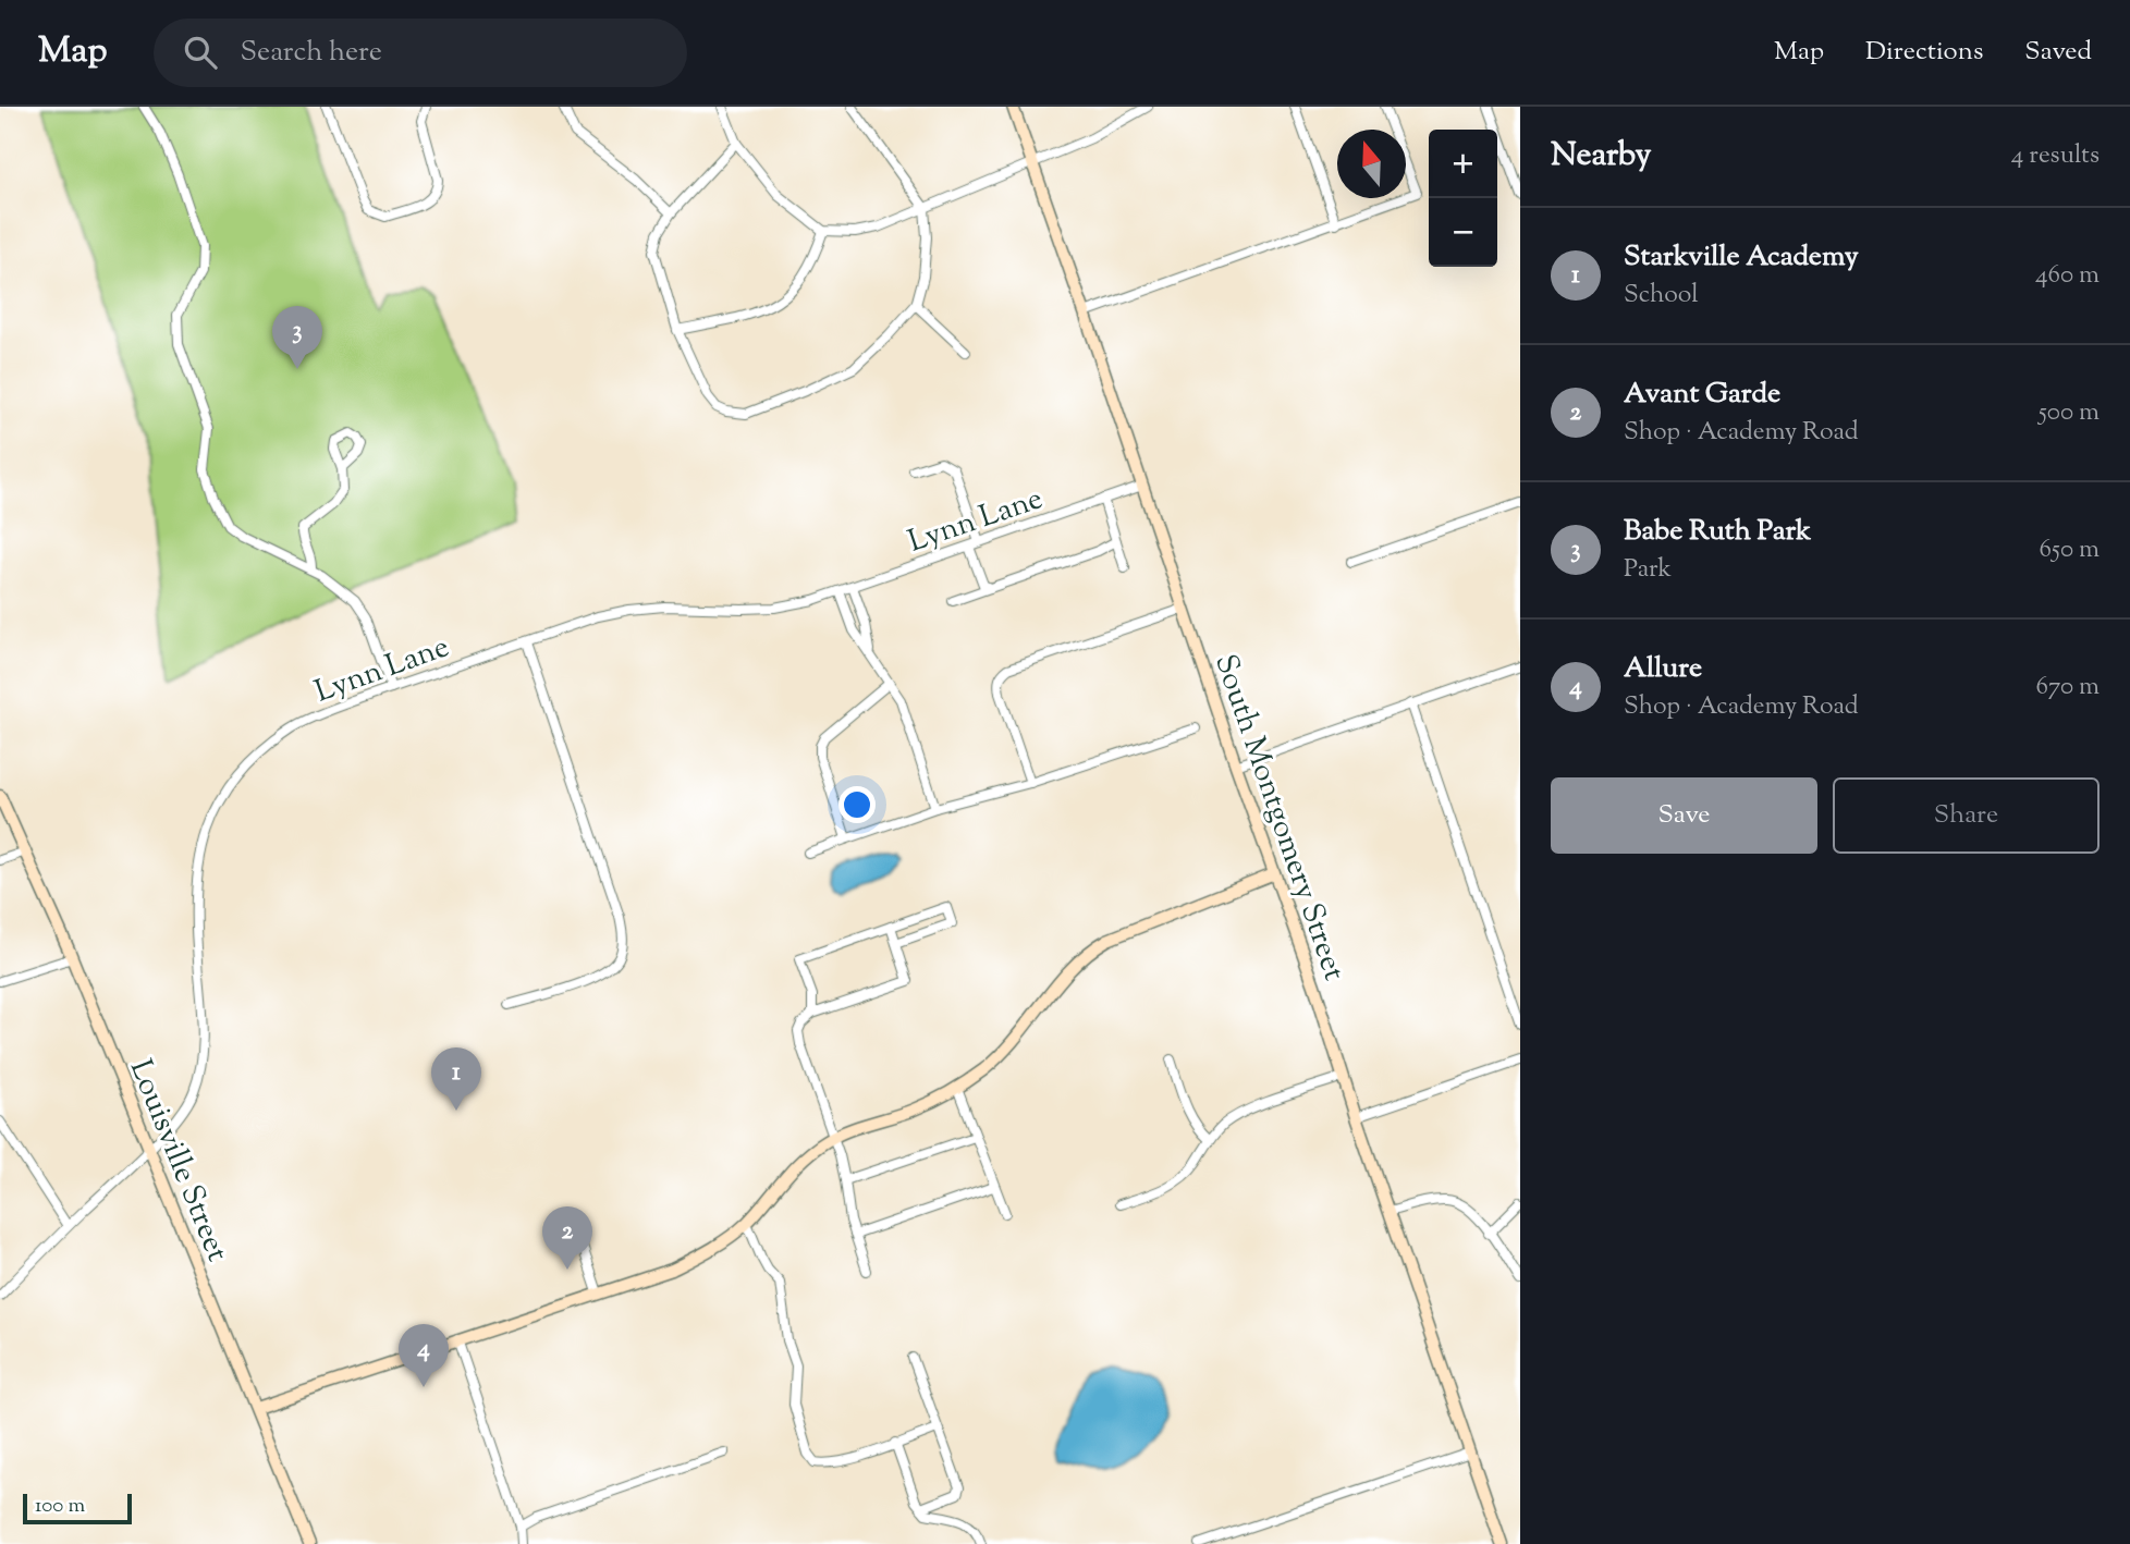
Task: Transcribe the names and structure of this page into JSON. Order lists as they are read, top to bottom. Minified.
{"streets":{"street":["Lynn Lane","South Montgomery Street","Louisville Street"]},"crossings":[["Lynn Lane","South Montgomery Street"],["Lynn Lane","Louisville Street"]],"scale_bar":"100 m","north":"top","page":{"header":"Map","search":"Search here","nav":["Map","Directions","Saved"],"heading":["Nearby","4 results"],"map_buttons":["+","−"],"list":[{"mark":"1","name":"Starkville Academy","note":"School","value":"460 m"},{"mark":"2","name":"Avant Garde","note":"Shop · Academy Road","value":"500 m"},{"mark":"3","name":"Babe Ruth Park","note":"Park","value":"650 m"},{"mark":"4","name":"Allure","note":"Shop · Academy Road","value":"670 m"}],"pins":["3","1","2","4"],"buttons":["Save","Share"],"scale":"100 m"}}
